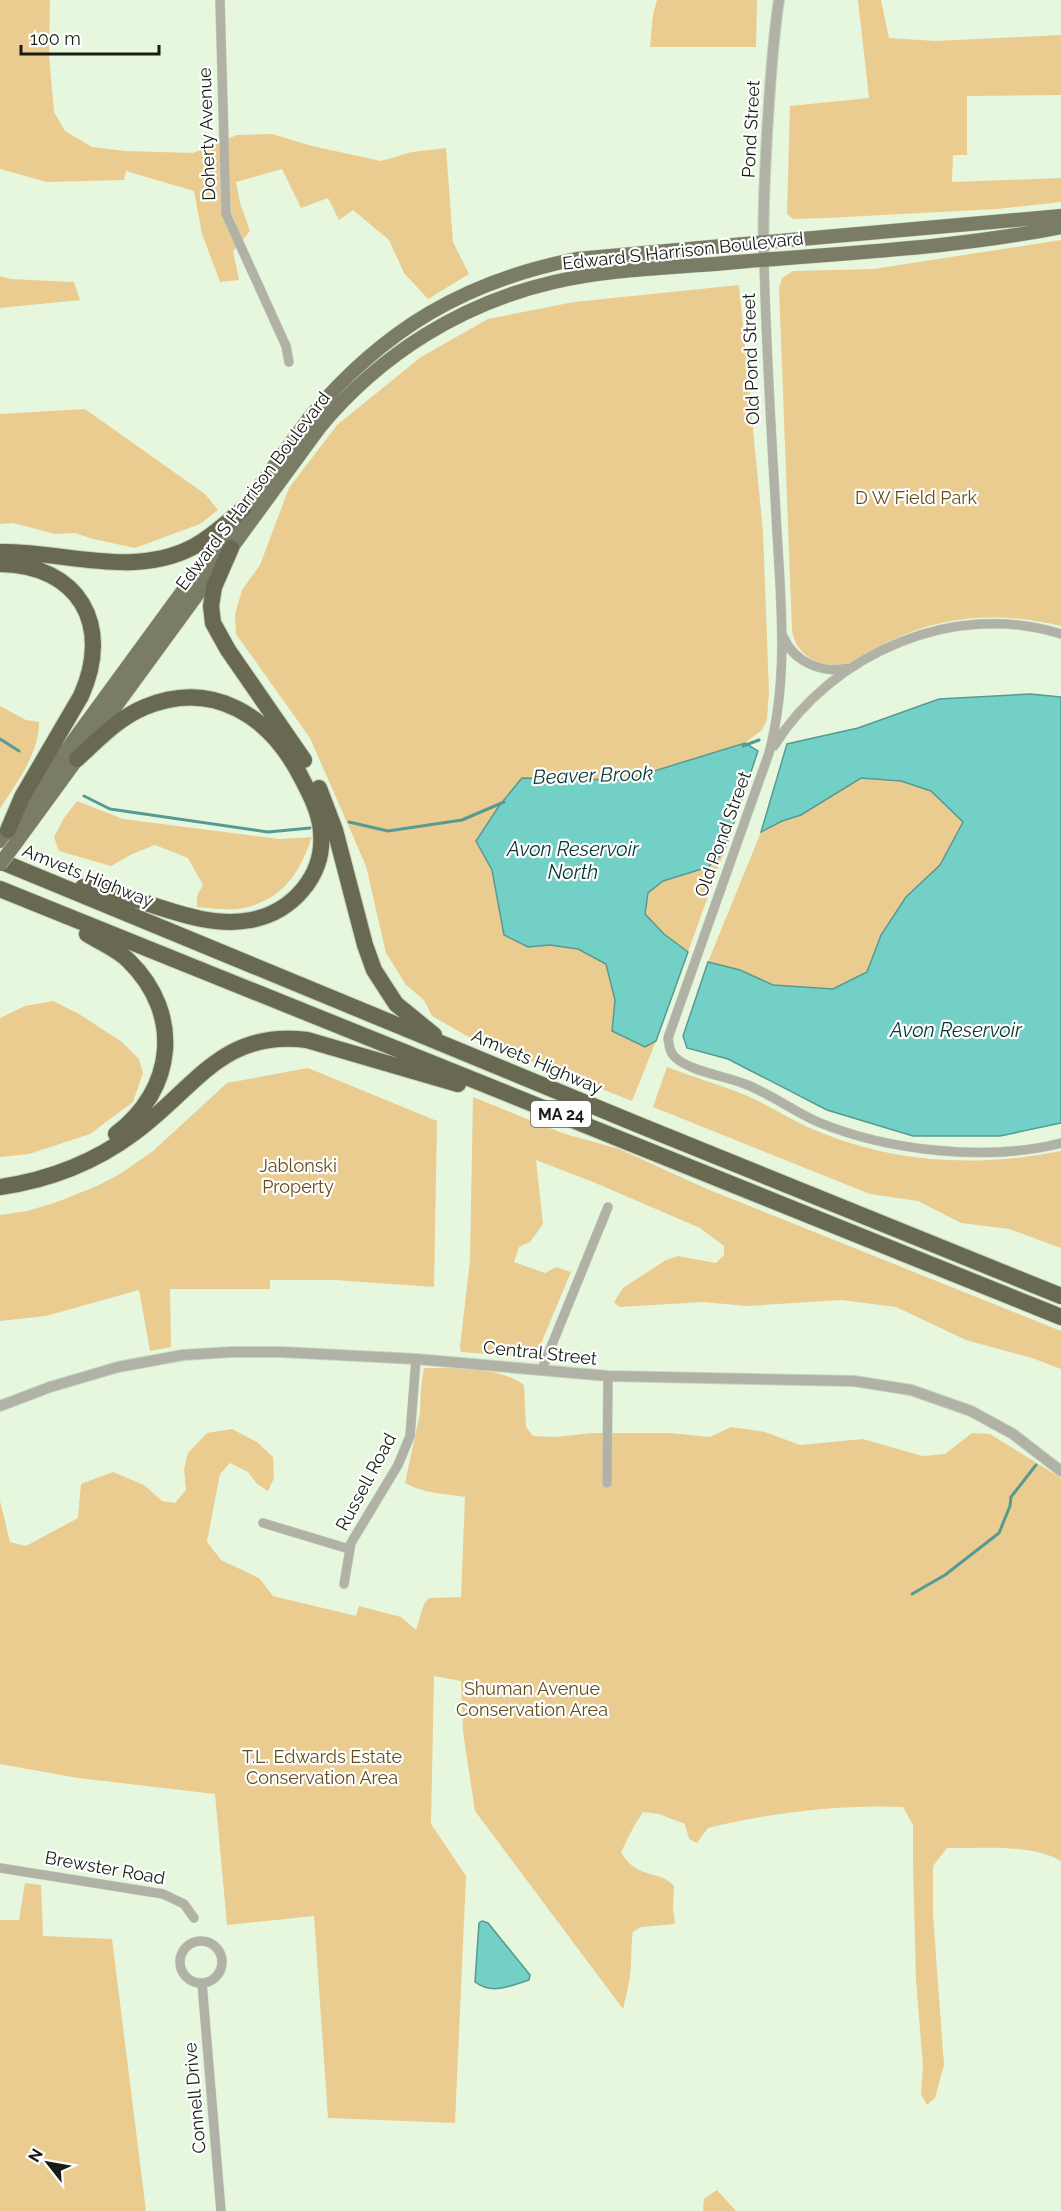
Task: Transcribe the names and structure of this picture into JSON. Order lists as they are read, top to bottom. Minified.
{"streets":{"highway":["Amvets Highway","MA 24"],"main road":["Edward S Harrison Boulevard"],"street":["Pond Street","Doherty Avenue","Old Pond Street","Central Street","Russell Road","Brewster Road","Connell Drive"]},"crossings":[["Pond Street","Edward S Harrison Boulevard"],["Pond Street","Old Pond Street"],["Edward S Harrison Boulevard","Old Pond Street"],["Edward S Harrison Boulevard","Amvets Highway"],["Central Street","Russell Road"]],"water":["Beaver Brook","Avon Reservoir North","Avon Reservoir"],"parks":["D W Field Park","Jablonski Property","Shuman Avenue Conservation Area","T.L. Edwards Estate Conservation Area"],"scale_bar":"100 m","north":"top left"}
